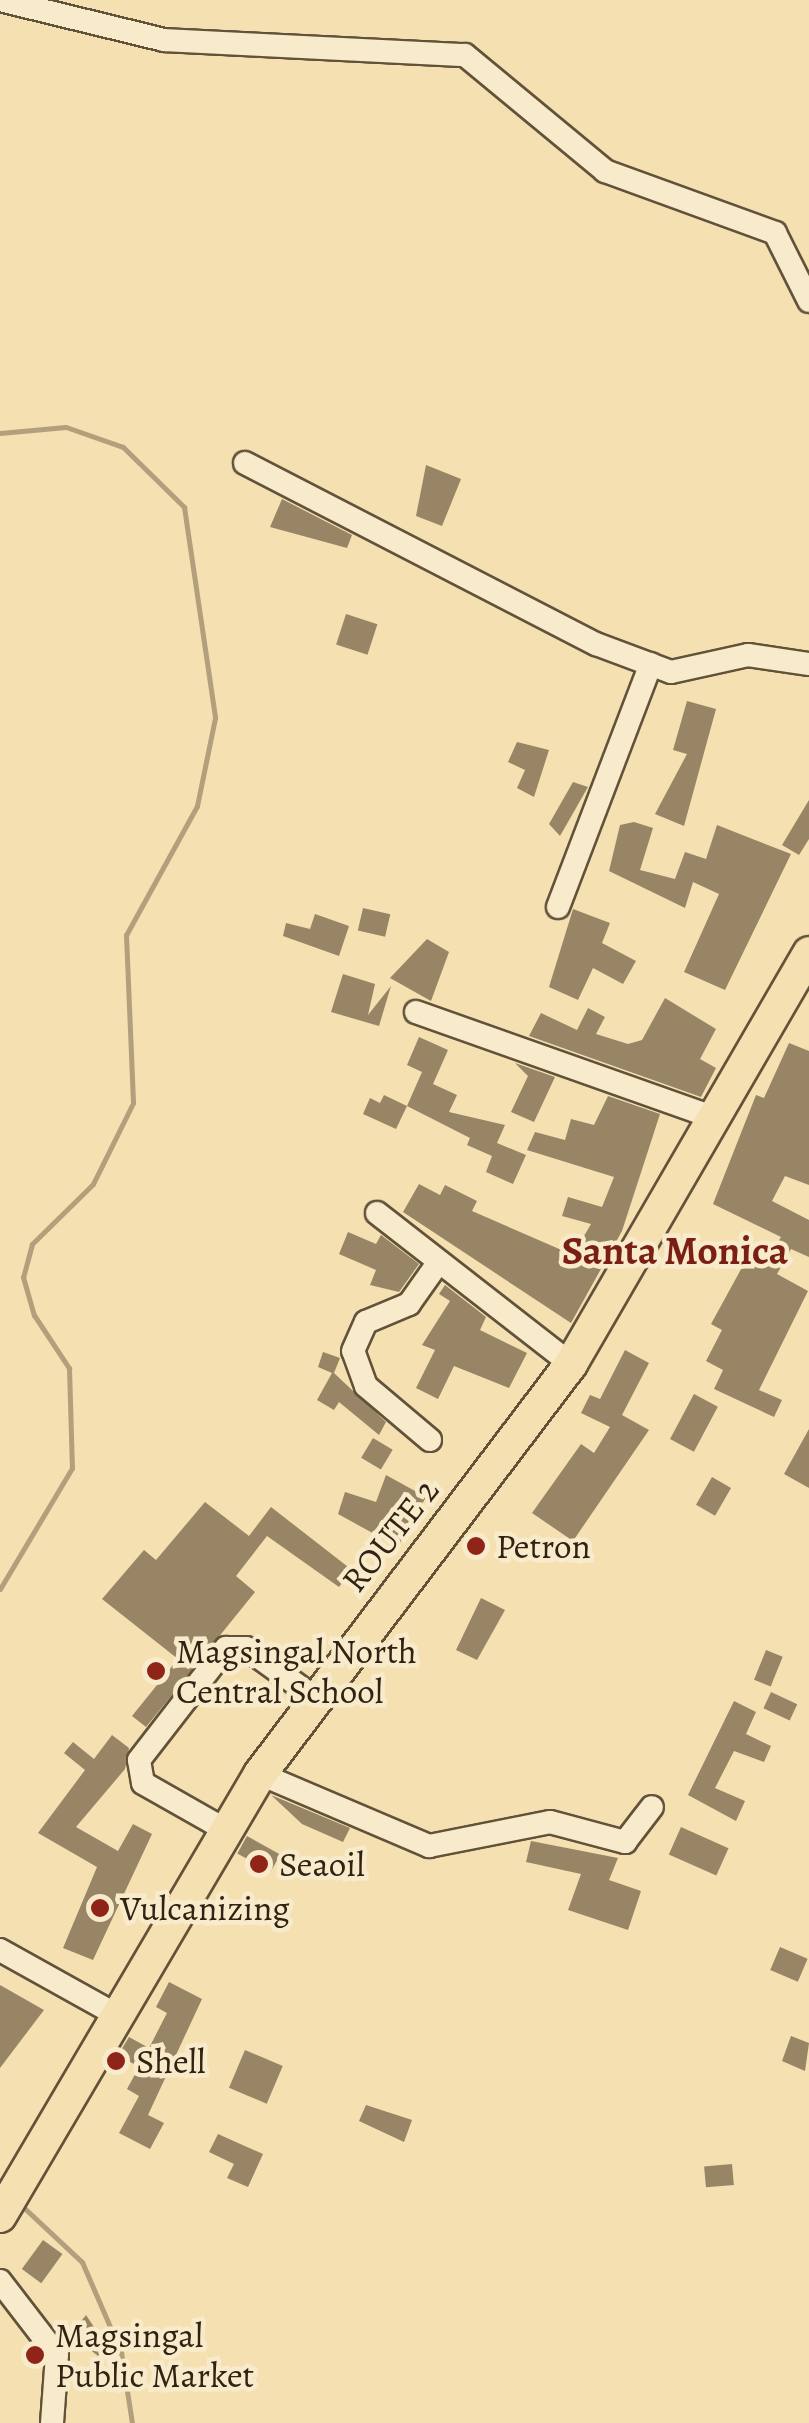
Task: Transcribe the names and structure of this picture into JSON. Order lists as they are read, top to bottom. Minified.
{"streets":{"highway":["ROUTE 2"]},"districts":["Santa Monica"],"places":["Petron","Magsingal North Central School","Seaoil","Vulcanizing","Shell","Magsingal Public Market"]}
